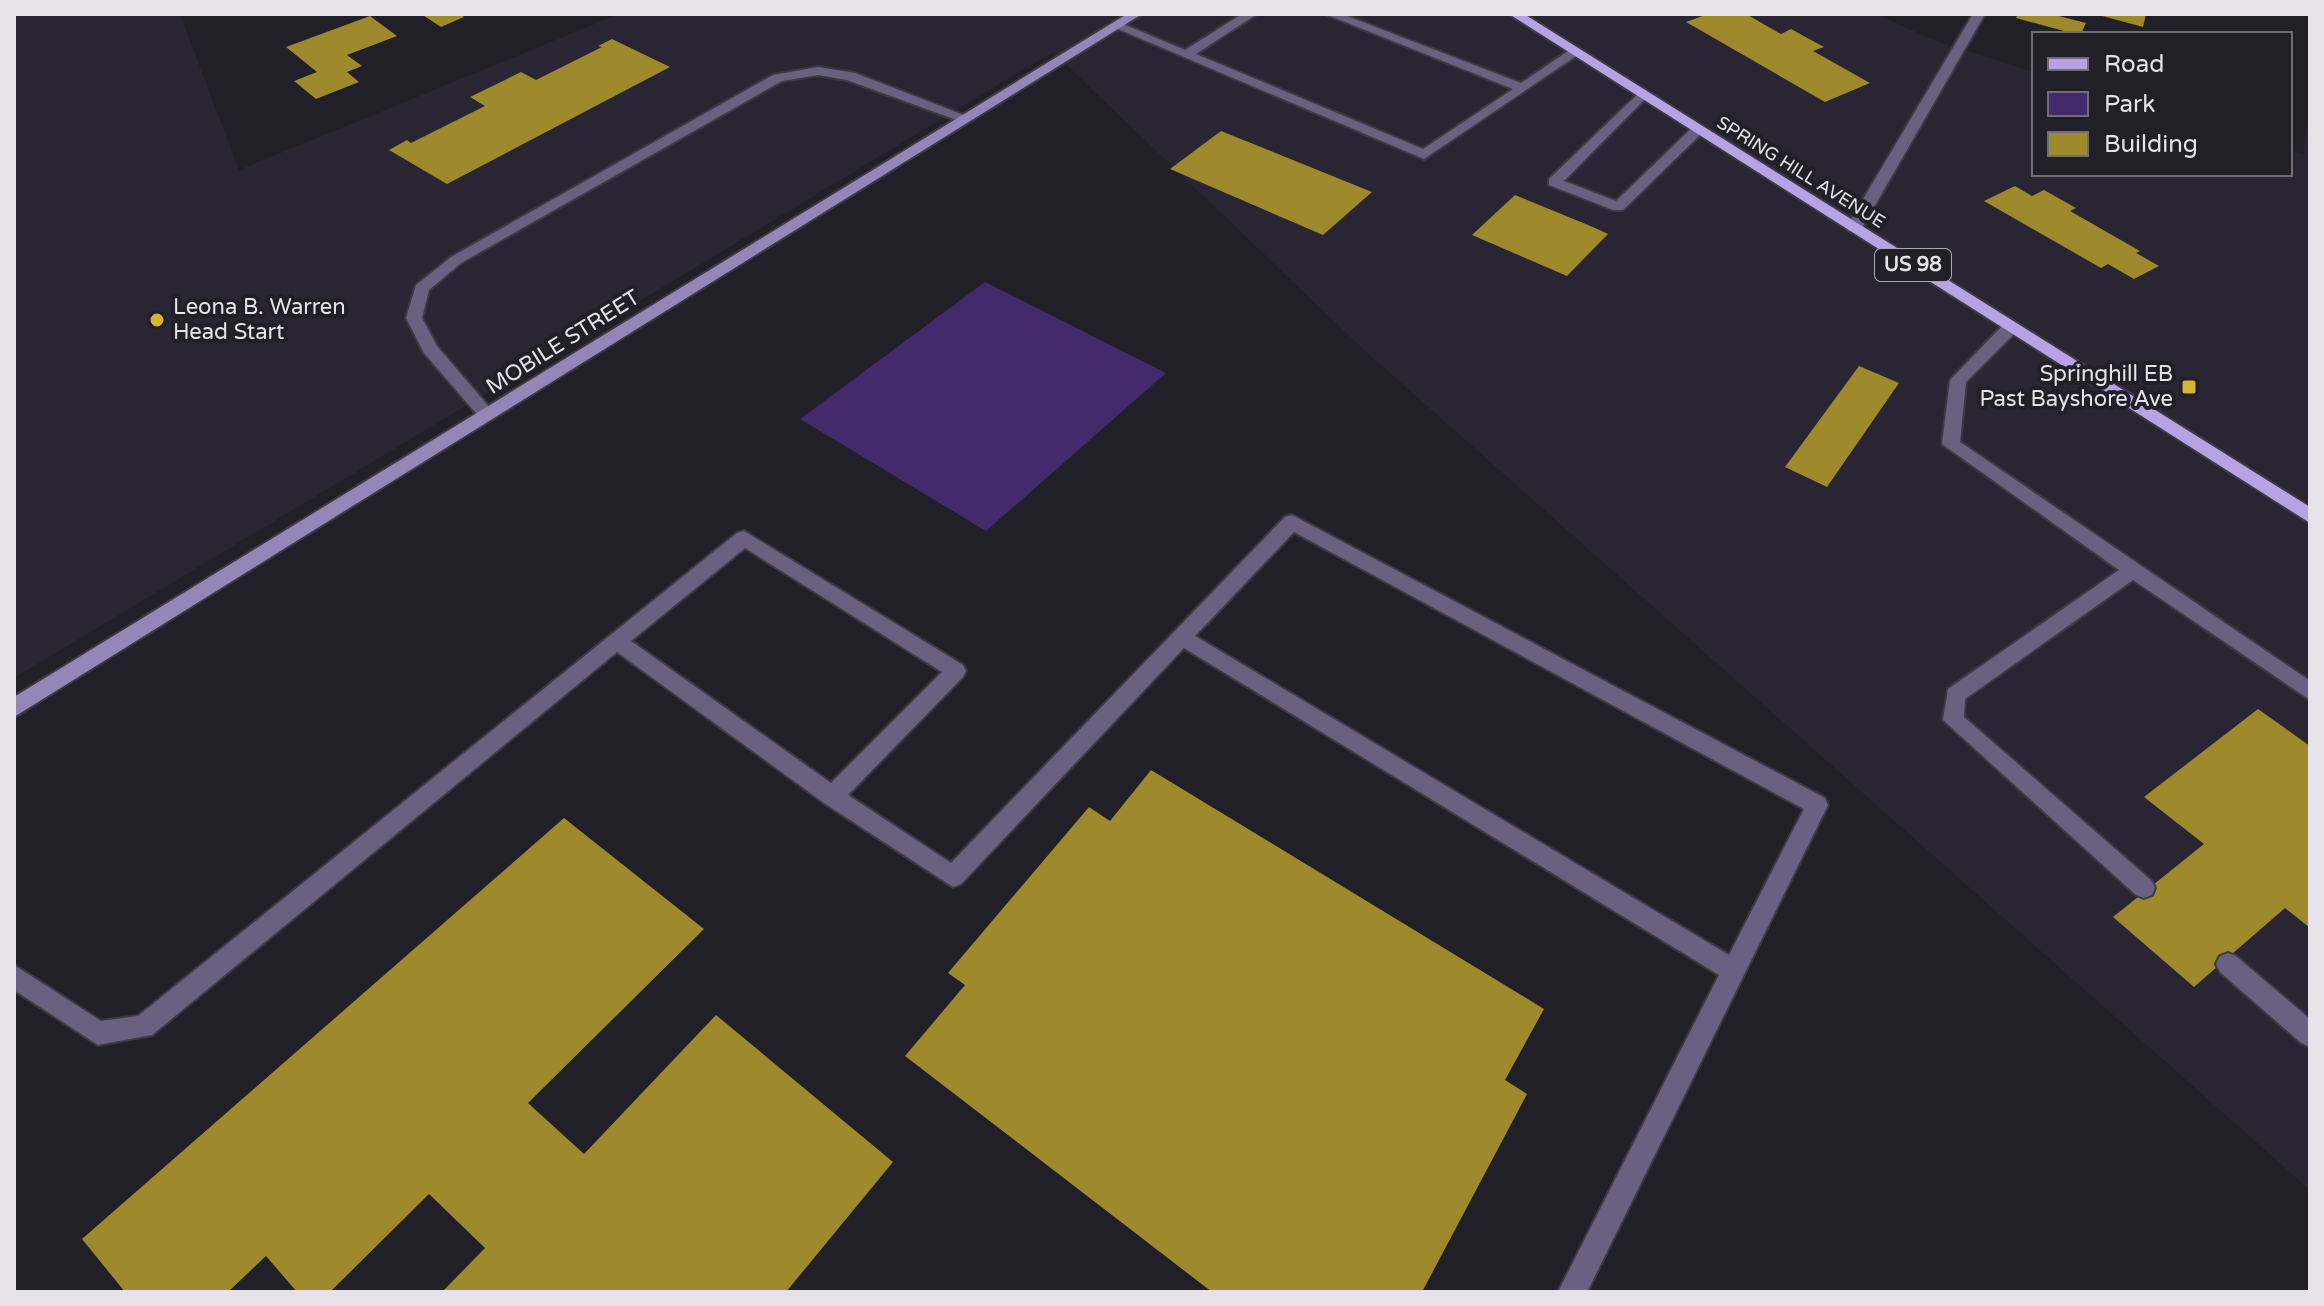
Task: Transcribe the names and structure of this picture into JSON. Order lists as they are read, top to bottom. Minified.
{"streets":{"main road":["SPRING HILL AVENUE","US 98"],"street":["MOBILE STREET"]},"places":{"other":["Leona B. Warren Head Start"],"transit":["Springhill EB Past Bayshore Ave"]},"legend":["Road","Park","Building"]}
